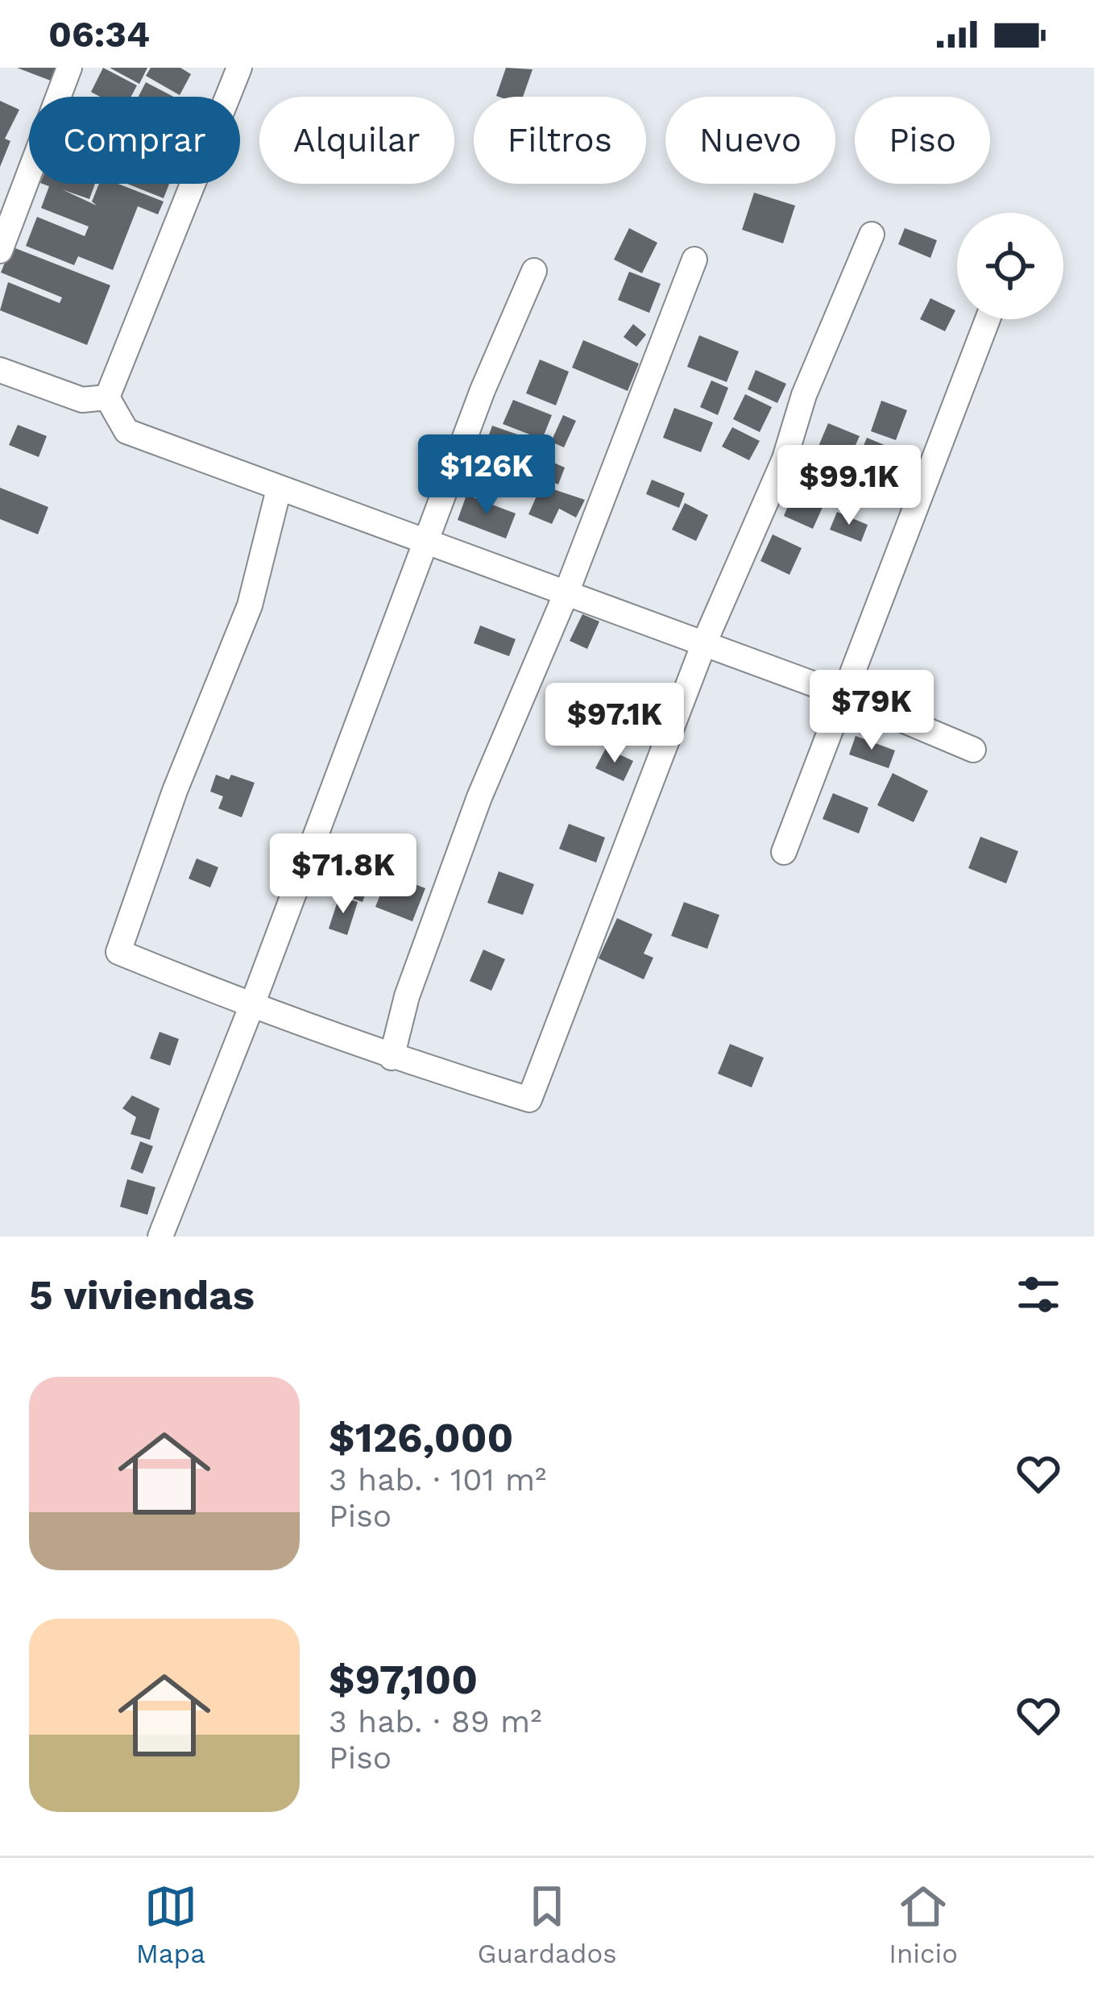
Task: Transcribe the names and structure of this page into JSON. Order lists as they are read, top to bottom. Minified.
{"page":{"status":"06:34","chip":["Comprar","Alquilar","Filtros","Nuevo","Piso"],"price":["$126K","$99.1K","$79K","$97.1K","$71.8K"],"heading":"5 viviendas","list":[{"name":"$126,000","note":"3 hab. · 101 m² · Piso"},{"name":"$97,100","note":"3 hab. · 89 m² · Piso"}],"tabs":["Mapa","Guardados","Inicio"]}}
